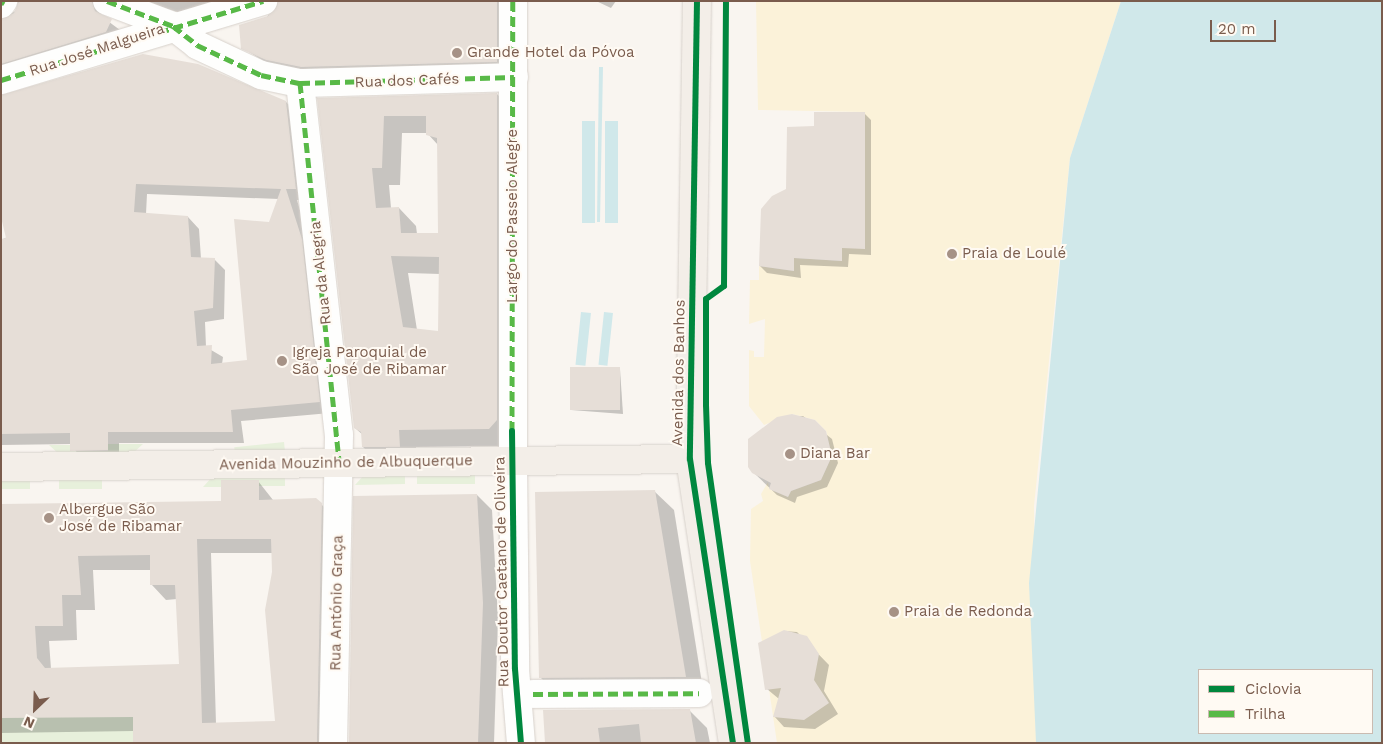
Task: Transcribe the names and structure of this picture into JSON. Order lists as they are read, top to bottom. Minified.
{"streets":{"main road":["Avenida dos Banhos","Avenida Mouzinho de Albuquerque"],"street":["Rua José Malgueira","Rua dos Cafés","Largo do Passeio Alegre","Rua da Alegria","Rua Doutor Caetano de Oliveira","Rua António Graça"]},"crossings":[["Rua José Malgueira","Rua dos Cafés"],["Rua José Malgueira","Rua da Alegria"],["Rua dos Cafés","Largo do Passeio Alegre"],["Rua dos Cafés","Rua da Alegria"],["Largo do Passeio Alegre","Rua Doutor Caetano de Oliveira"],["Rua da Alegria","Avenida Mouzinho de Albuquerque"],["Rua da Alegria","Rua António Graça"],["Avenida dos Banhos","Avenida Mouzinho de Albuquerque"],["Avenida Mouzinho de Albuquerque","Rua Doutor Caetano de Oliveira"],["Avenida Mouzinho de Albuquerque","Rua António Graça"]],"places":["Grande Hotel da Póvoa","Praia de Loulé","Igreja Paroquial de São José de Ribamar","Diana Bar","Albergue São José de Ribamar","Praia de Redonda"],"legend":["Ciclovia","Trilha"],"scale_bar":"20 m","north":"bottom left"}
